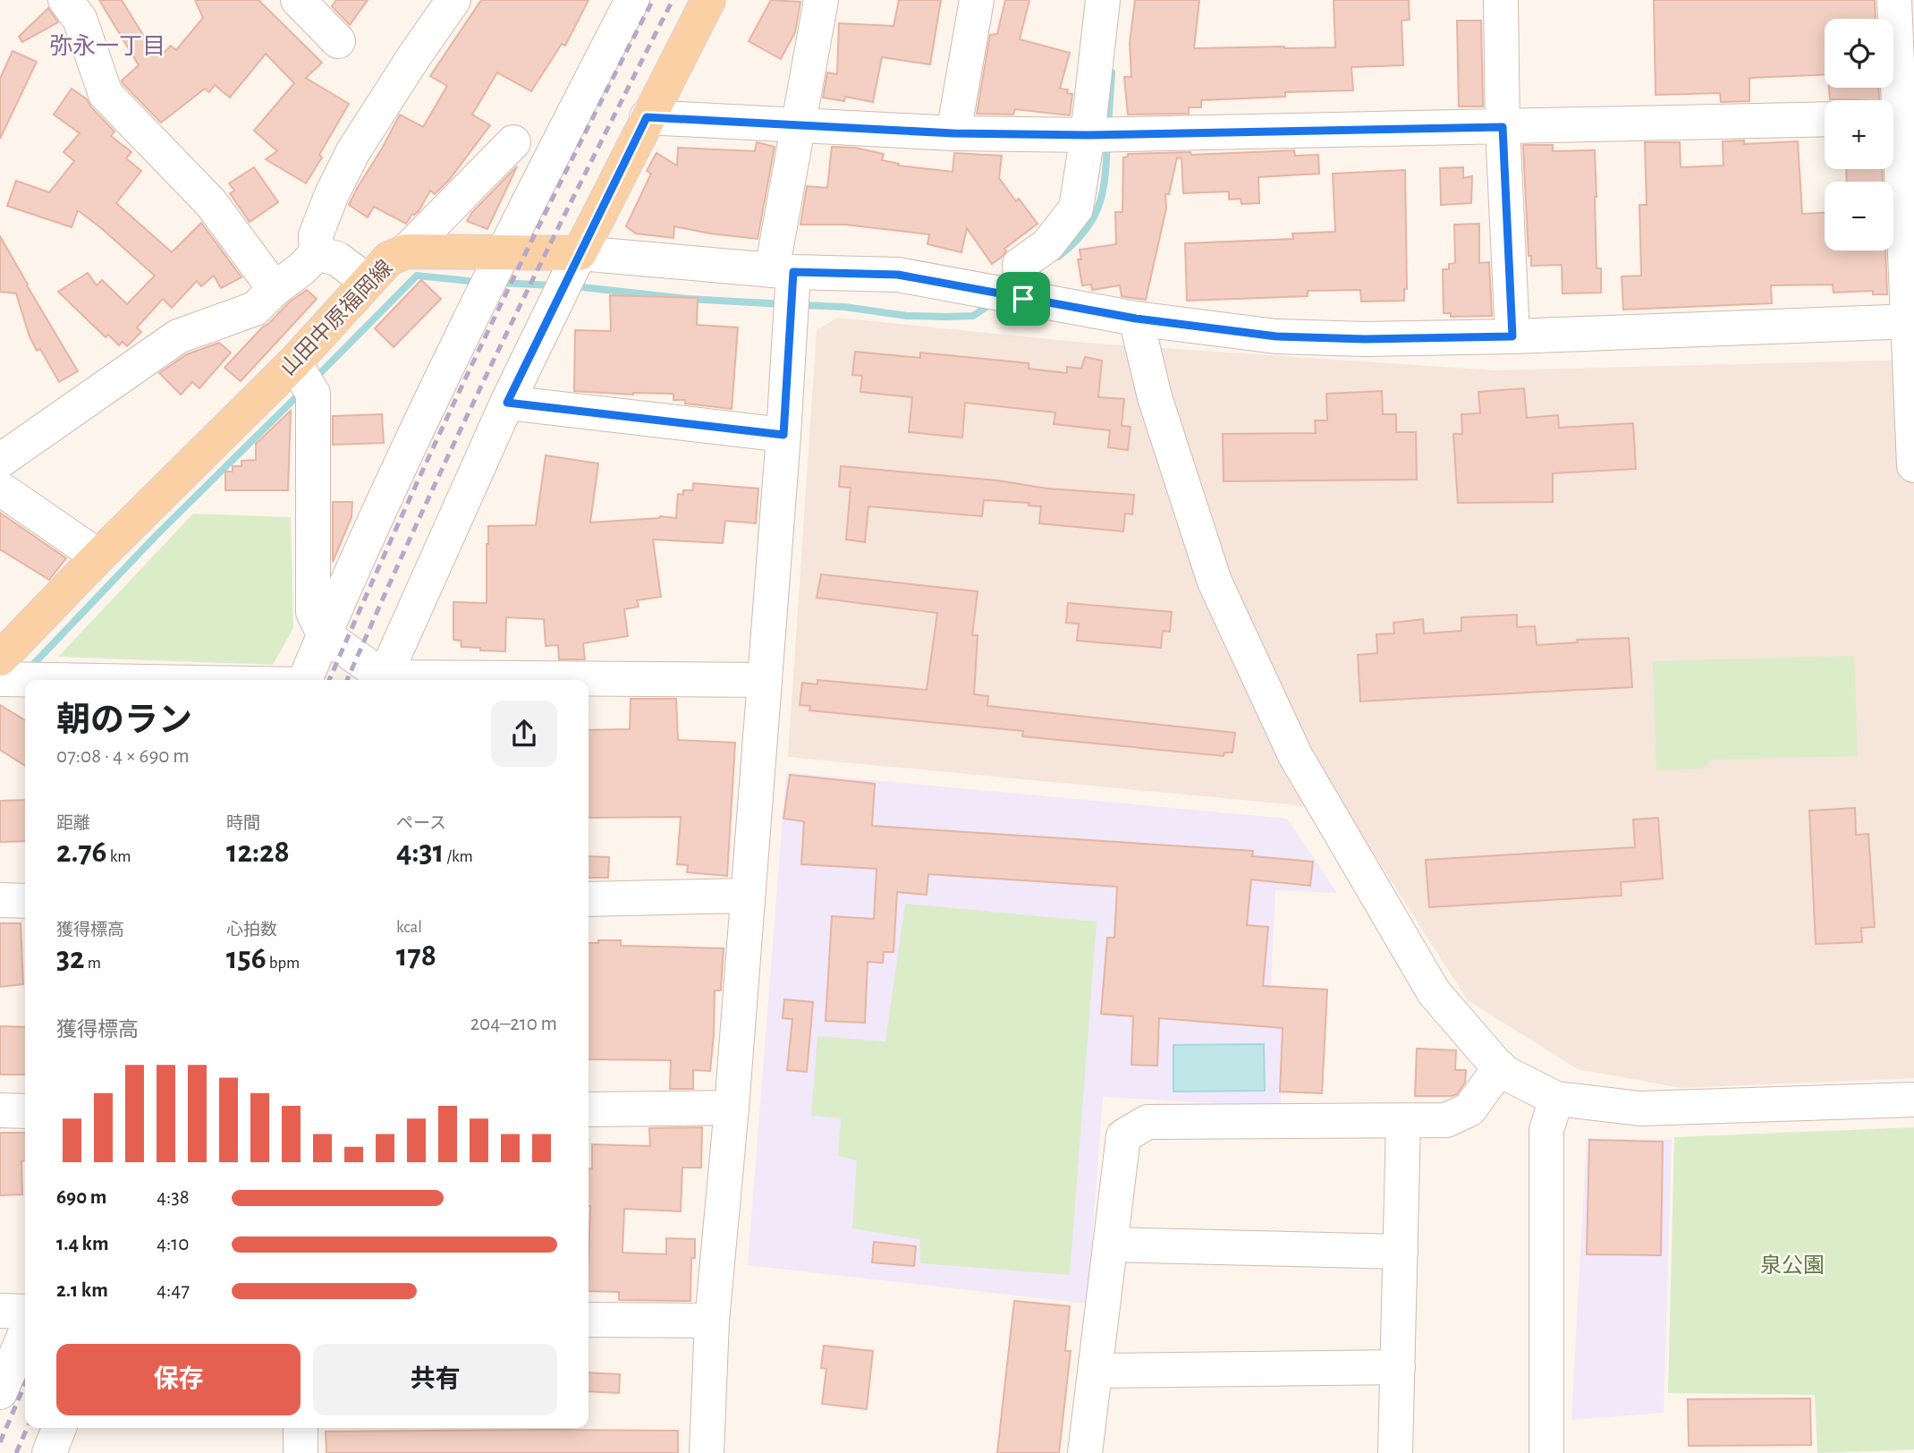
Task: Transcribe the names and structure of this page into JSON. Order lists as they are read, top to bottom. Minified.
{"streets":{"main road":["山田中原福岡線"]},"districts":["弥永一丁目"],"parks":["泉公園"],"page":{"map_buttons":["+","−"],"heading":["朝のラン","07:08 · 4 × 690 m"],"stats":[["距離","2.76 km"],["時間","12:28"],["ペース","4:31 /km"],["獲得標高","32 m"],["心拍数","156 bpm"],["kcal","178"]],"chart":["獲得標高","204–210 m"],"list":[{"name":"690 m","note":"4:38"},{"name":"1.4 km","note":"4:10"},{"name":"2.1 km","note":"4:47"}],"buttons":["保存","共有"]}}
